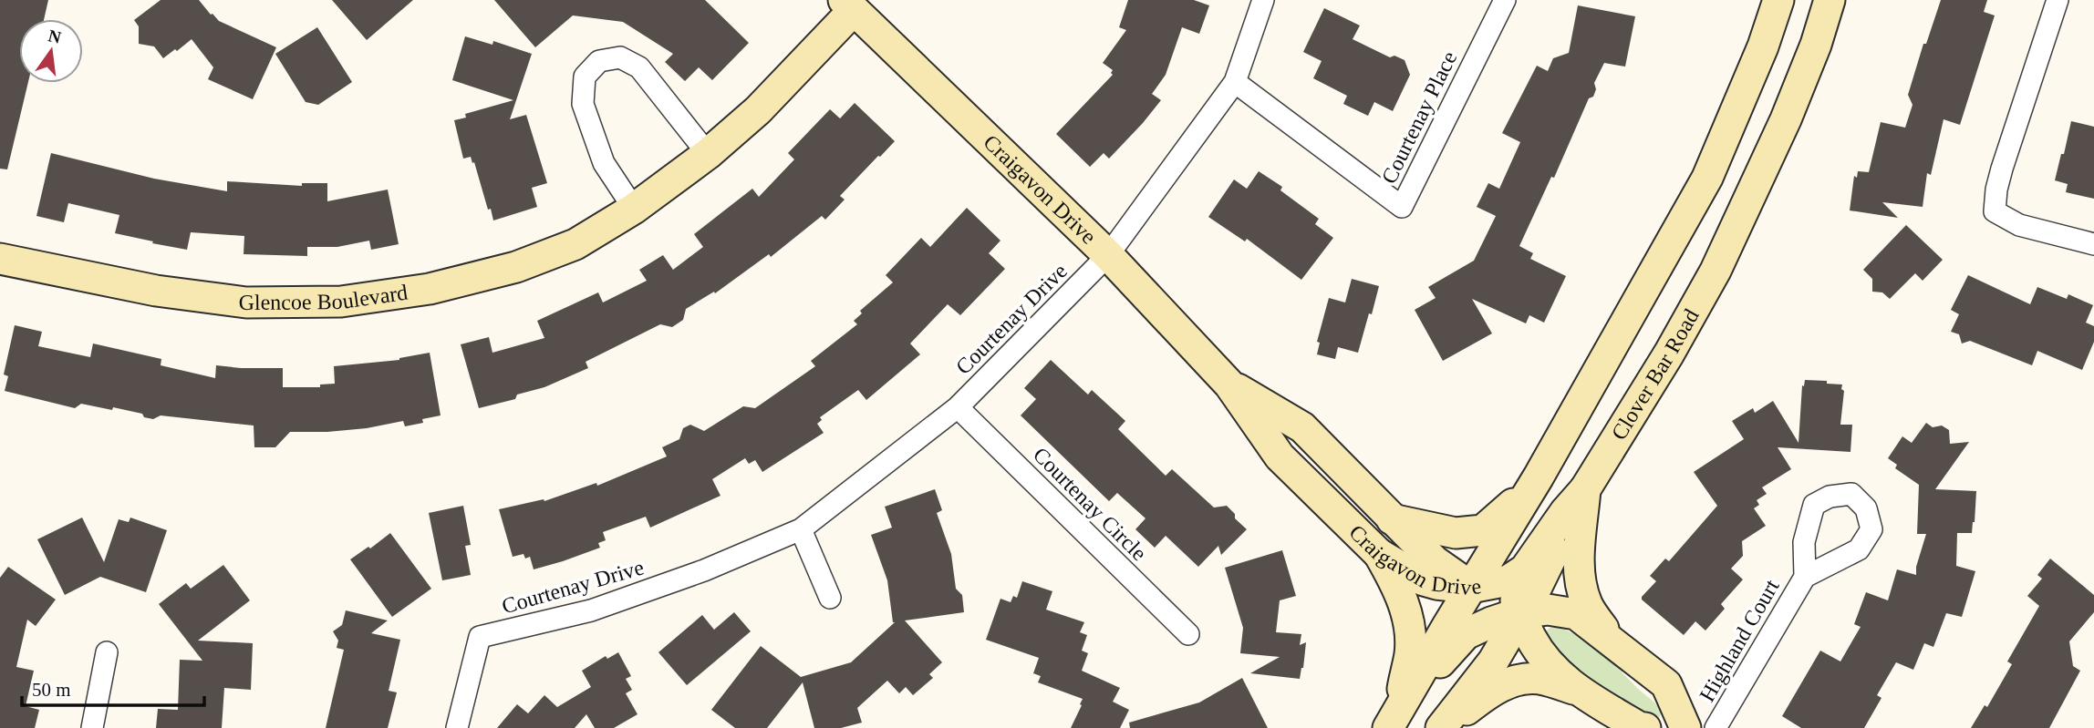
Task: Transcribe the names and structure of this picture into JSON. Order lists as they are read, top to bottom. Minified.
{"streets":{"main road":["Craigavon Drive","Glencoe Boulevard","Clover Bar Road"],"street":["Courtenay Place","Courtenay Drive","Courtenay Circle","Highland Court"]},"crossings":[["Courtenay Place","Courtenay Drive"],["Craigavon Drive","Glencoe Boulevard"],["Craigavon Drive","Courtenay Drive"],["Courtenay Drive","Courtenay Circle"]],"scale_bar":"50 m","north":"top"}
